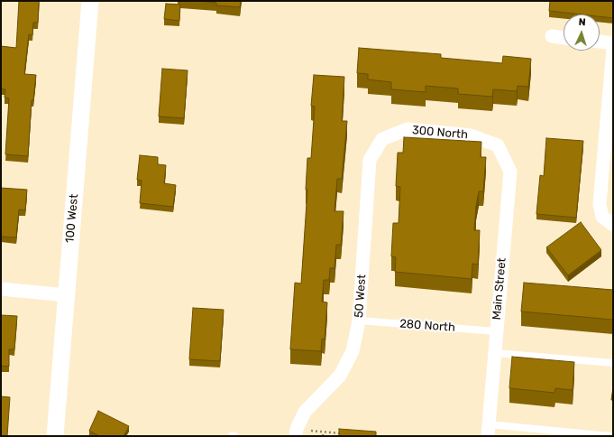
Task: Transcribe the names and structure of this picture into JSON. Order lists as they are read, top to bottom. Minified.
{"streets":{"street":["300 North","100 West","Main Street","50 West"],"lane":["280 North"]},"crossings":[["300 North","Main Street"],["300 North","50 West"],["Main Street","280 North"],["50 West","280 North"]],"north":"top"}
